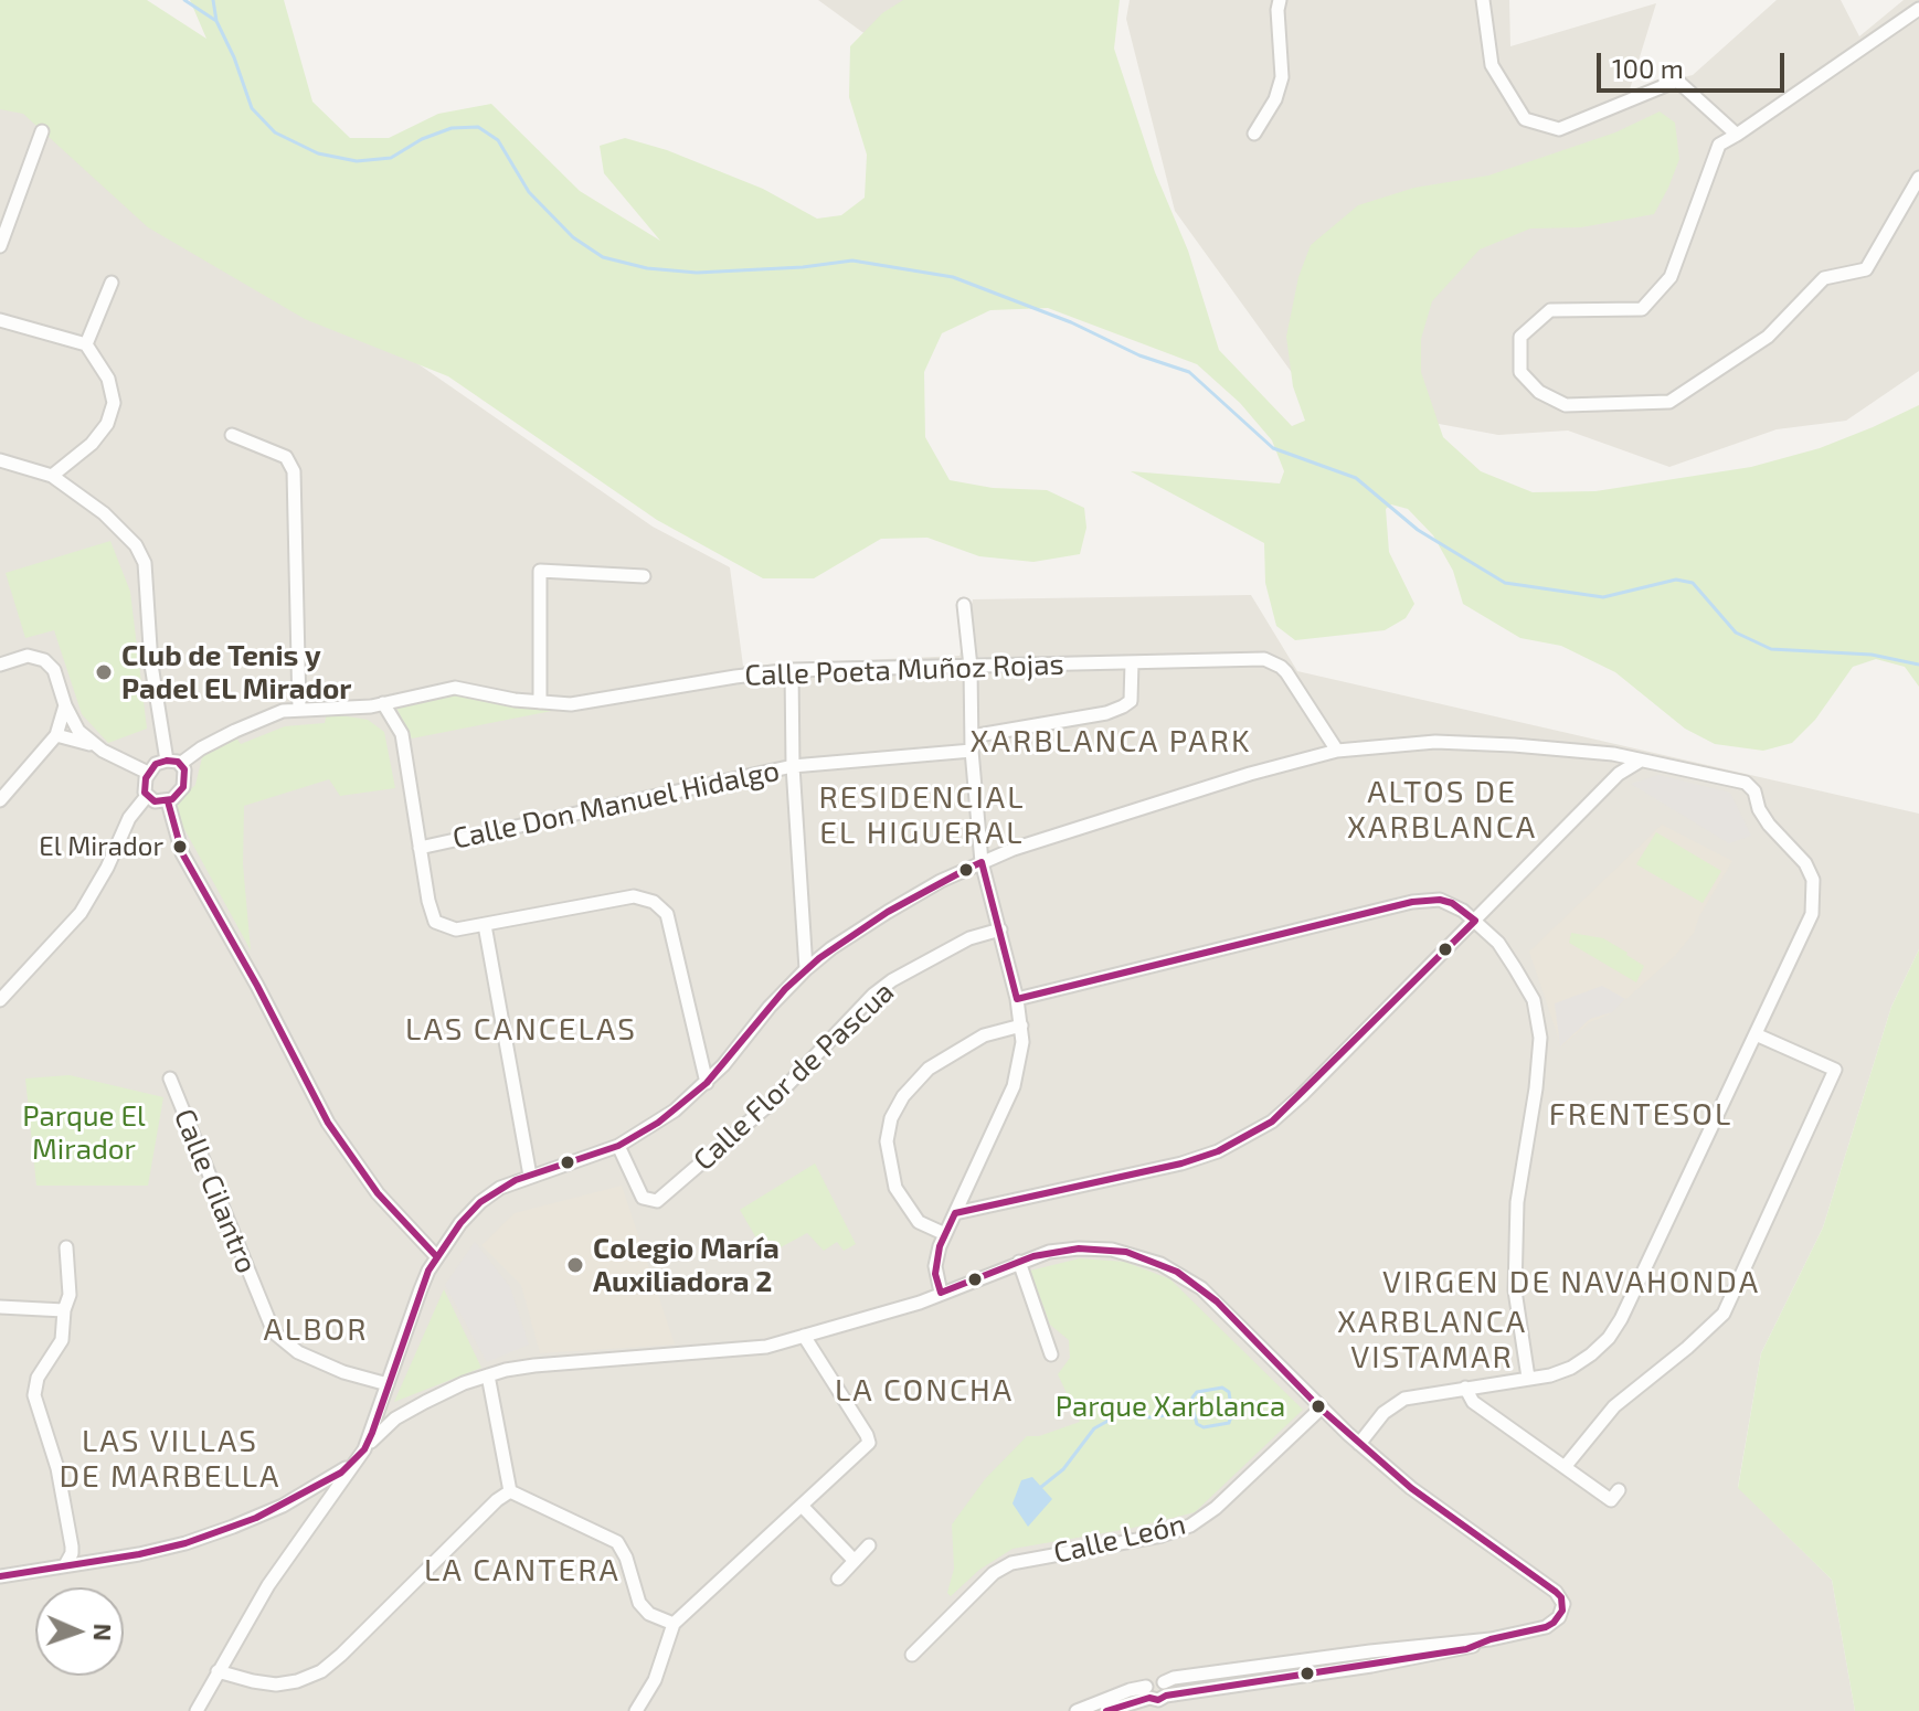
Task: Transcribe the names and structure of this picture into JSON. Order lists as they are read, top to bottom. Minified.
{"streets":{"street":["Calle Poeta Muñoz Rojas","Calle Don Manuel Hidalgo","Calle Flor de Pascua","Calle Cilantro","Calle León"]},"districts":["XARBLANCA PARK","ALTOS DE XARBLANCA","RESIDENCIAL EL HIGUERAL","LAS CANCELAS","FRENTESOL","VIRGEN DE NAVAHONDA","XARBLANCA VISTAMAR","ALBOR","LA CONCHA","LAS VILLAS DE MARBELLA","LA CANTERA"],"parks":["Parque El Mirador","Parque Xarblanca"],"places":["Club de Tenis y Padel EL Mirador","El Mirador","Colegio María Auxiliadora 2"],"scale_bar":"100 m","north":"right"}
